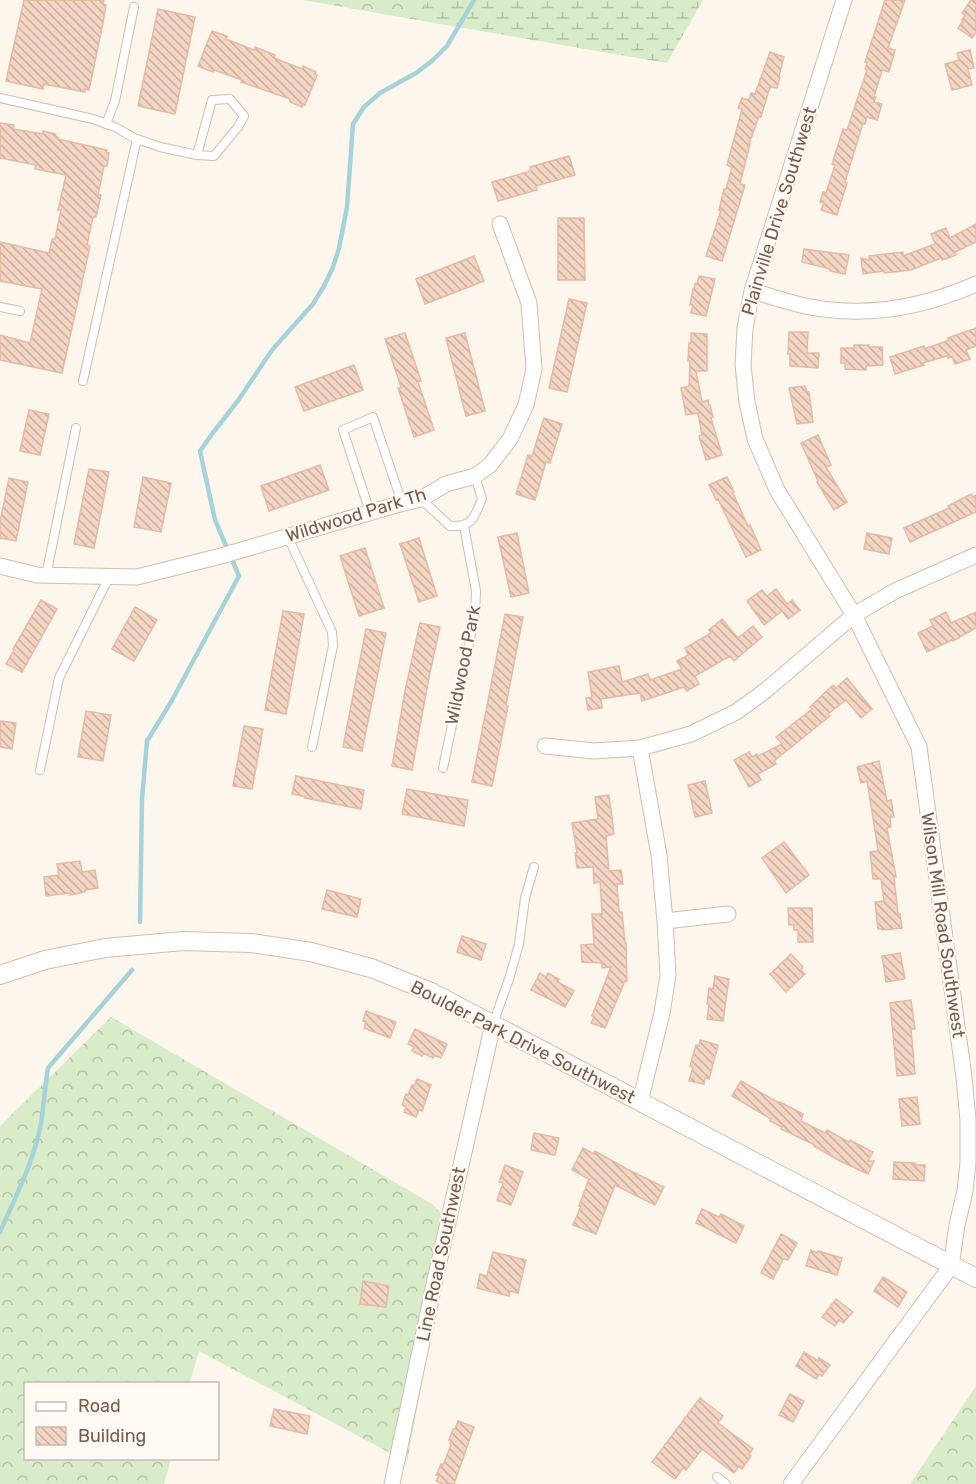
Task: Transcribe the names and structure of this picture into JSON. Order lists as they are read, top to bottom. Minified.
{"streets":{"street":["Plainville Drive Southwest","Wildwood Park Th","Wilson Mill Road Southwest","Boulder Park Drive Southwest","Line Road Southwest"],"lane":["Wildwood Park"]},"crossings":[["Plainville Drive Southwest","Wilson Mill Road Southwest"],["Wilson Mill Road Southwest","Boulder Park Drive Southwest"],["Boulder Park Drive Southwest","Line Road Southwest"]],"legend":["Road","Building"]}
